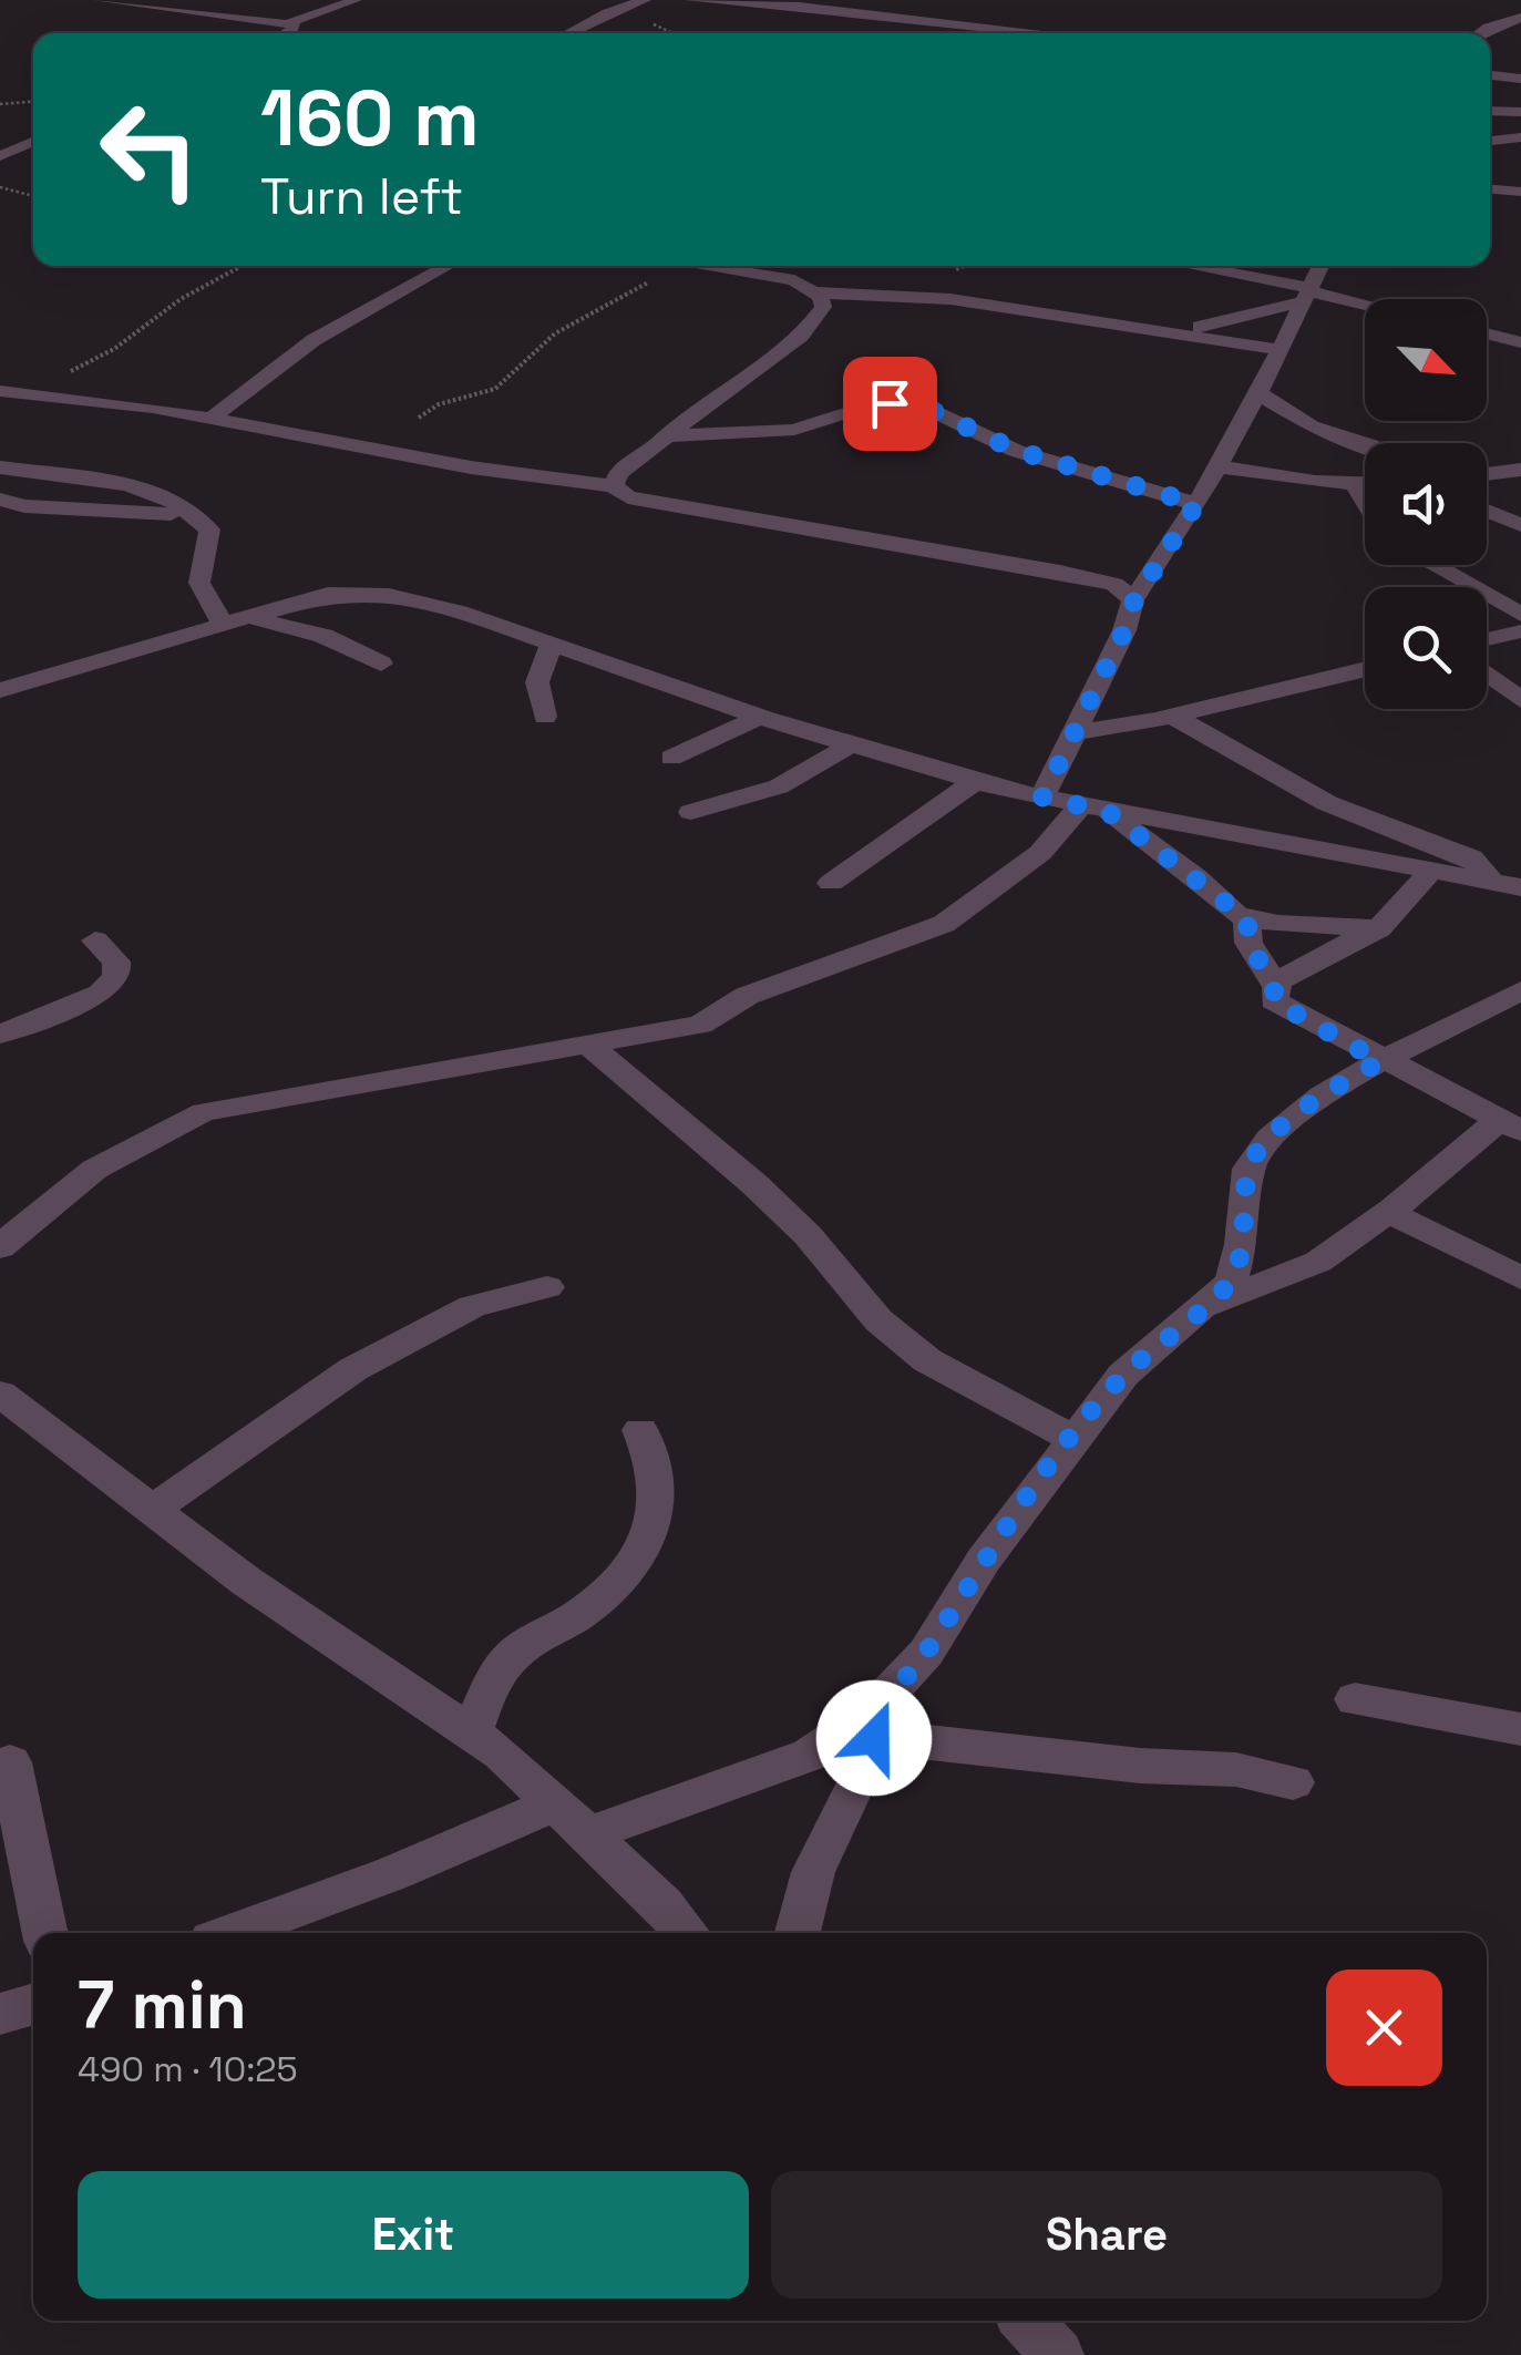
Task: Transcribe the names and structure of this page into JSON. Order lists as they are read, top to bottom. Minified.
{"north":"bottom right","page":{"turn":["160 m","Turn left"],"heading":["7 min","490 m · 10:25"],"buttons":["Exit","Share"]}}
